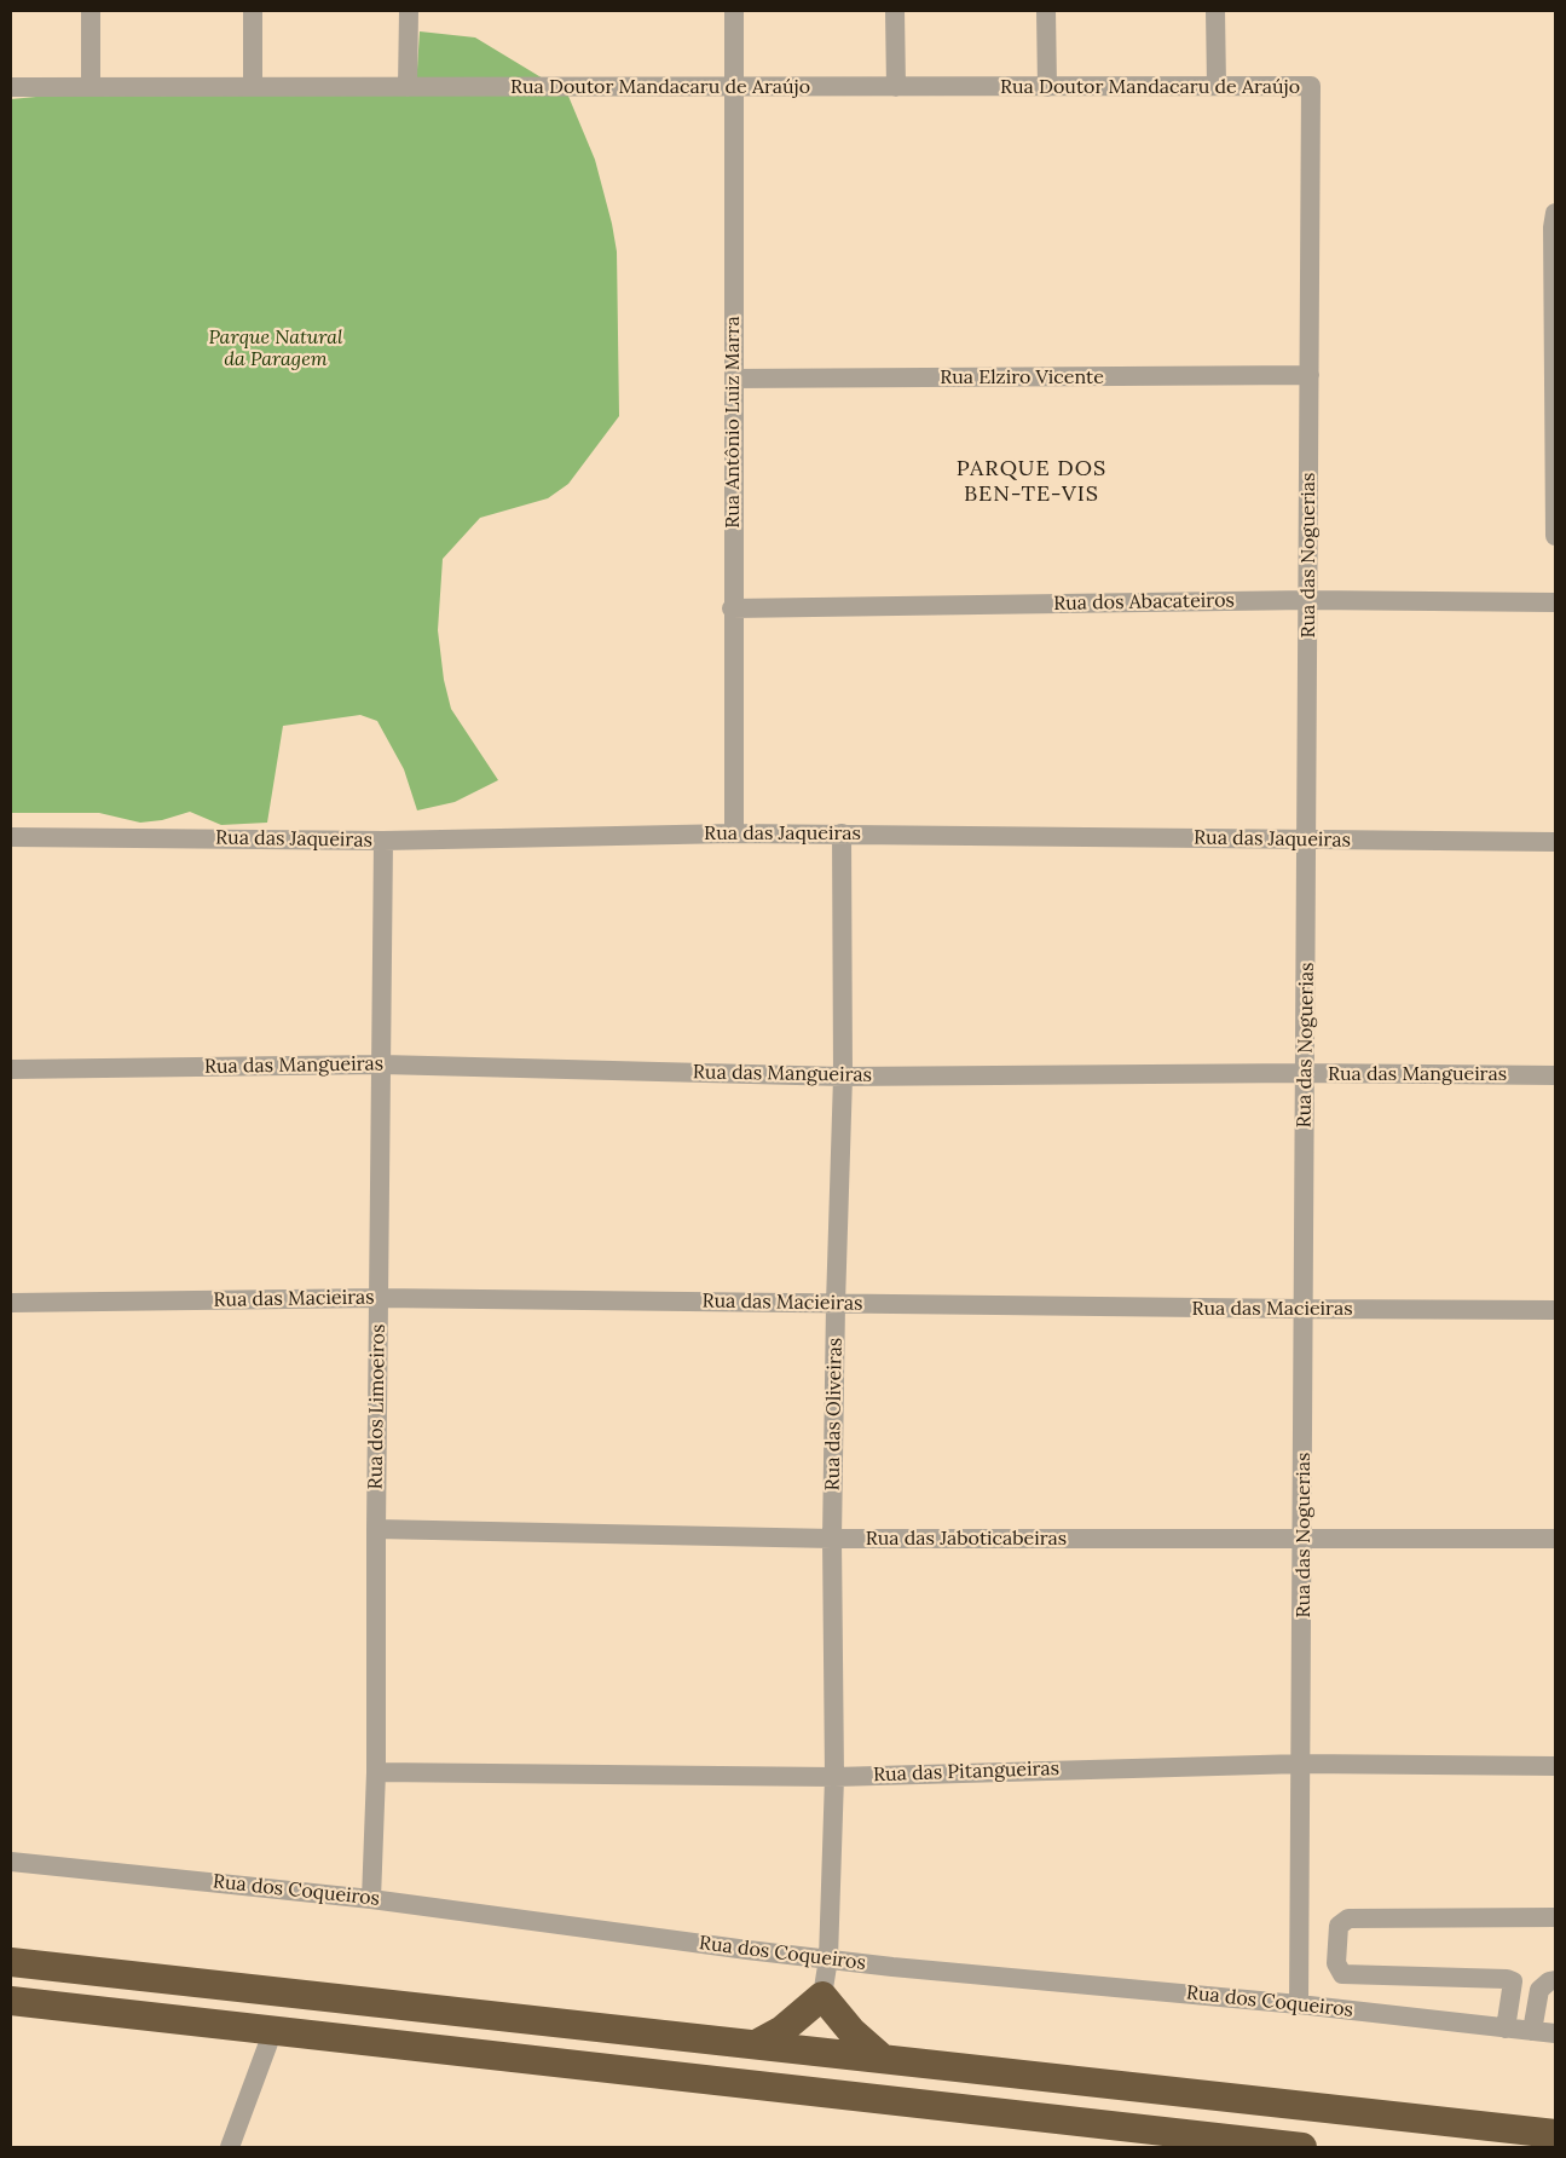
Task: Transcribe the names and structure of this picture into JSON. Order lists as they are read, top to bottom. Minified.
{"streets":{"street":["Rua Doutor Mandacaru de Araújo","Rua Elziro Vicente","Rua Antônio Luiz Marra","Rua das Noguerias","Rua dos Abacateiros","Rua das Jaqueiras","Rua das Mangueiras","Rua das Macieiras","Rua dos Limoeiros","Rua das Oliveiras","Rua das Jaboticabeiras","Rua das Pitangueiras","Rua dos Coqueiros"]},"crossings":[["Rua Doutor Mandacaru de Araújo","Rua Antônio Luiz Marra"],["Rua Doutor Mandacaru de Araújo","Rua das Noguerias"],["Rua Elziro Vicente","Rua Antônio Luiz Marra"],["Rua Elziro Vicente","Rua das Noguerias"],["Rua Antônio Luiz Marra","Rua dos Abacateiros"],["Rua Antônio Luiz Marra","Rua das Jaqueiras"],["Rua das Noguerias","Rua dos Abacateiros"],["Rua das Noguerias","Rua das Jaqueiras"],["Rua das Noguerias","Rua das Mangueiras"],["Rua das Noguerias","Rua das Macieiras"],["Rua das Noguerias","Rua das Jaboticabeiras"],["Rua das Noguerias","Rua das Pitangueiras"],["Rua das Noguerias","Rua dos Coqueiros"],["Rua das Jaqueiras","Rua dos Limoeiros"],["Rua das Jaqueiras","Rua das Oliveiras"],["Rua das Mangueiras","Rua dos Limoeiros"],["Rua das Mangueiras","Rua das Oliveiras"],["Rua das Macieiras","Rua dos Limoeiros"],["Rua das Macieiras","Rua das Oliveiras"],["Rua dos Limoeiros","Rua das Jaboticabeiras"],["Rua dos Limoeiros","Rua das Pitangueiras"],["Rua dos Limoeiros","Rua dos Coqueiros"],["Rua das Oliveiras","Rua das Jaboticabeiras"],["Rua das Oliveiras","Rua das Pitangueiras"],["Rua das Oliveiras","Rua dos Coqueiros"]],"districts":["PARQUE DOS BEN-TE-VIS"],"parks":["Parque Natural da Paragem"]}
